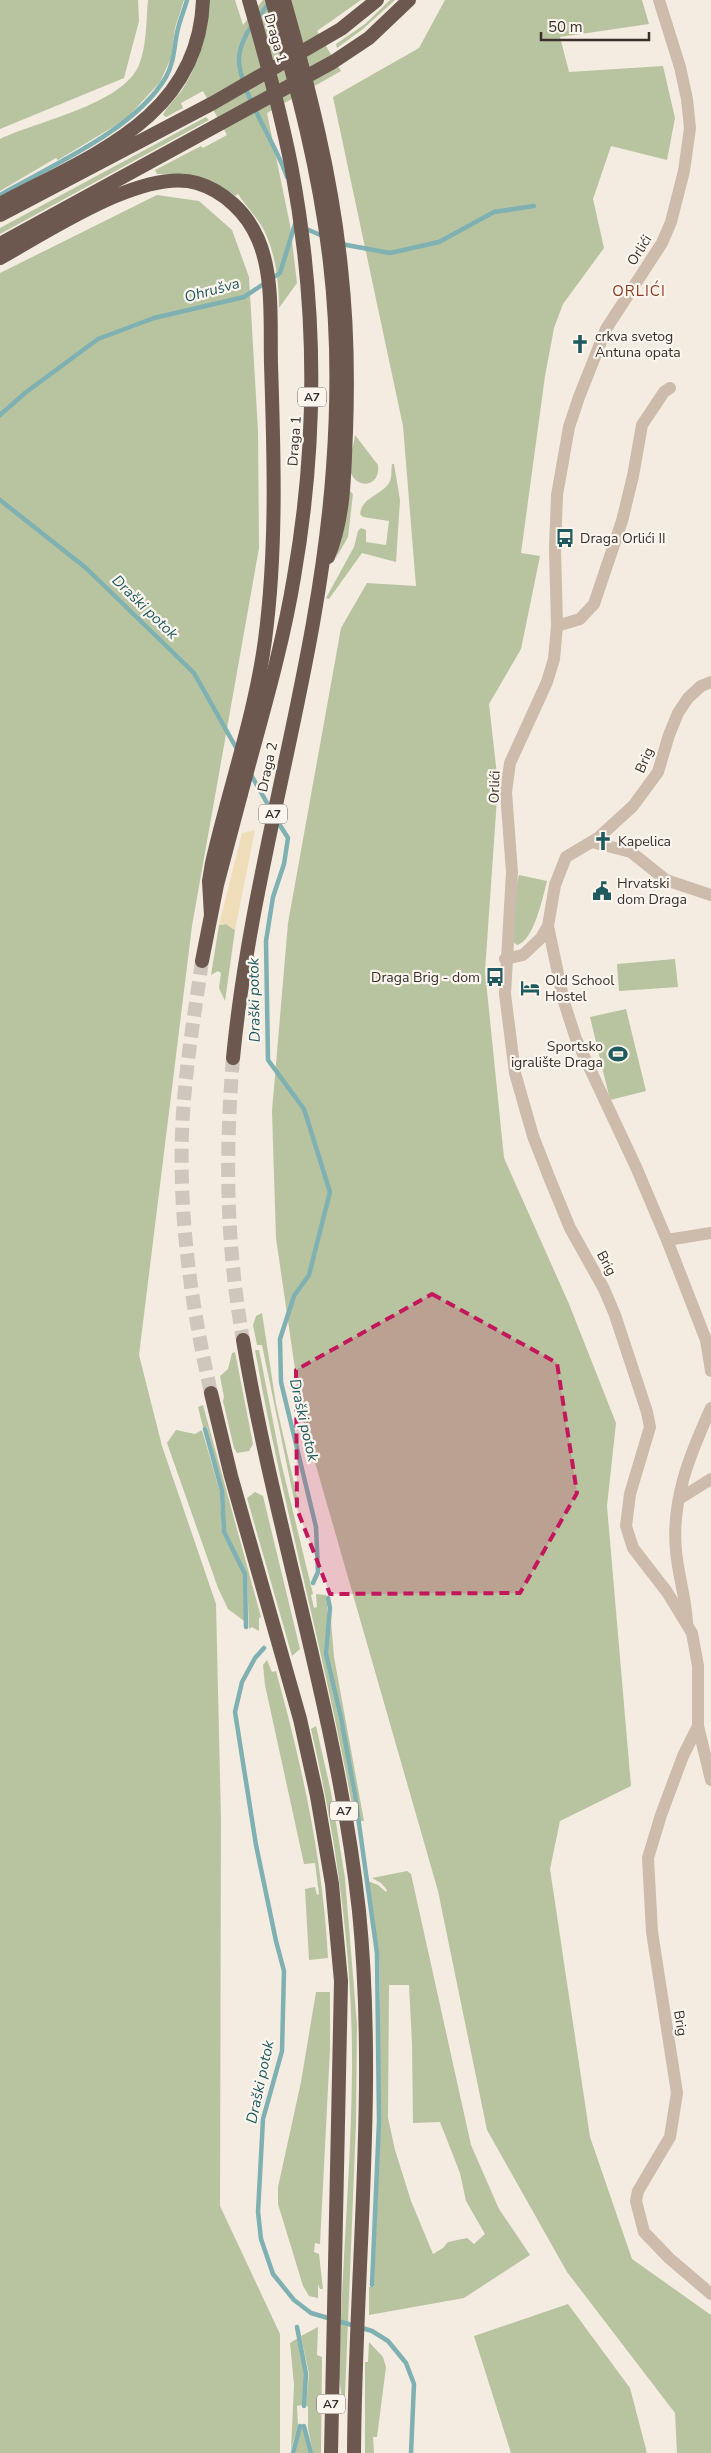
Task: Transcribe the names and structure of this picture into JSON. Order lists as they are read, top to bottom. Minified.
{"streets":{"highway":["Draga 1","A7","Draga 2"],"street":["Orlići","Brig"]},"crossings":[["Draga 1","A7"],["Draga 1","Draga 2"],["Orlići","Brig"]],"districts":["ORLIĆI"],"water":["Ohrušva","Draški potok"],"places":{"church":["crkva svetog Antuna opata","Kapelica"],"bus stop":["Draga Orlići II","Draga Brig - dom"],"public building":["Hrvatski dom Draga"],"hotel":["Old School Hostel"],"sports":["Sportsko igralište Draga"]},"scale_bar":"50 m"}
